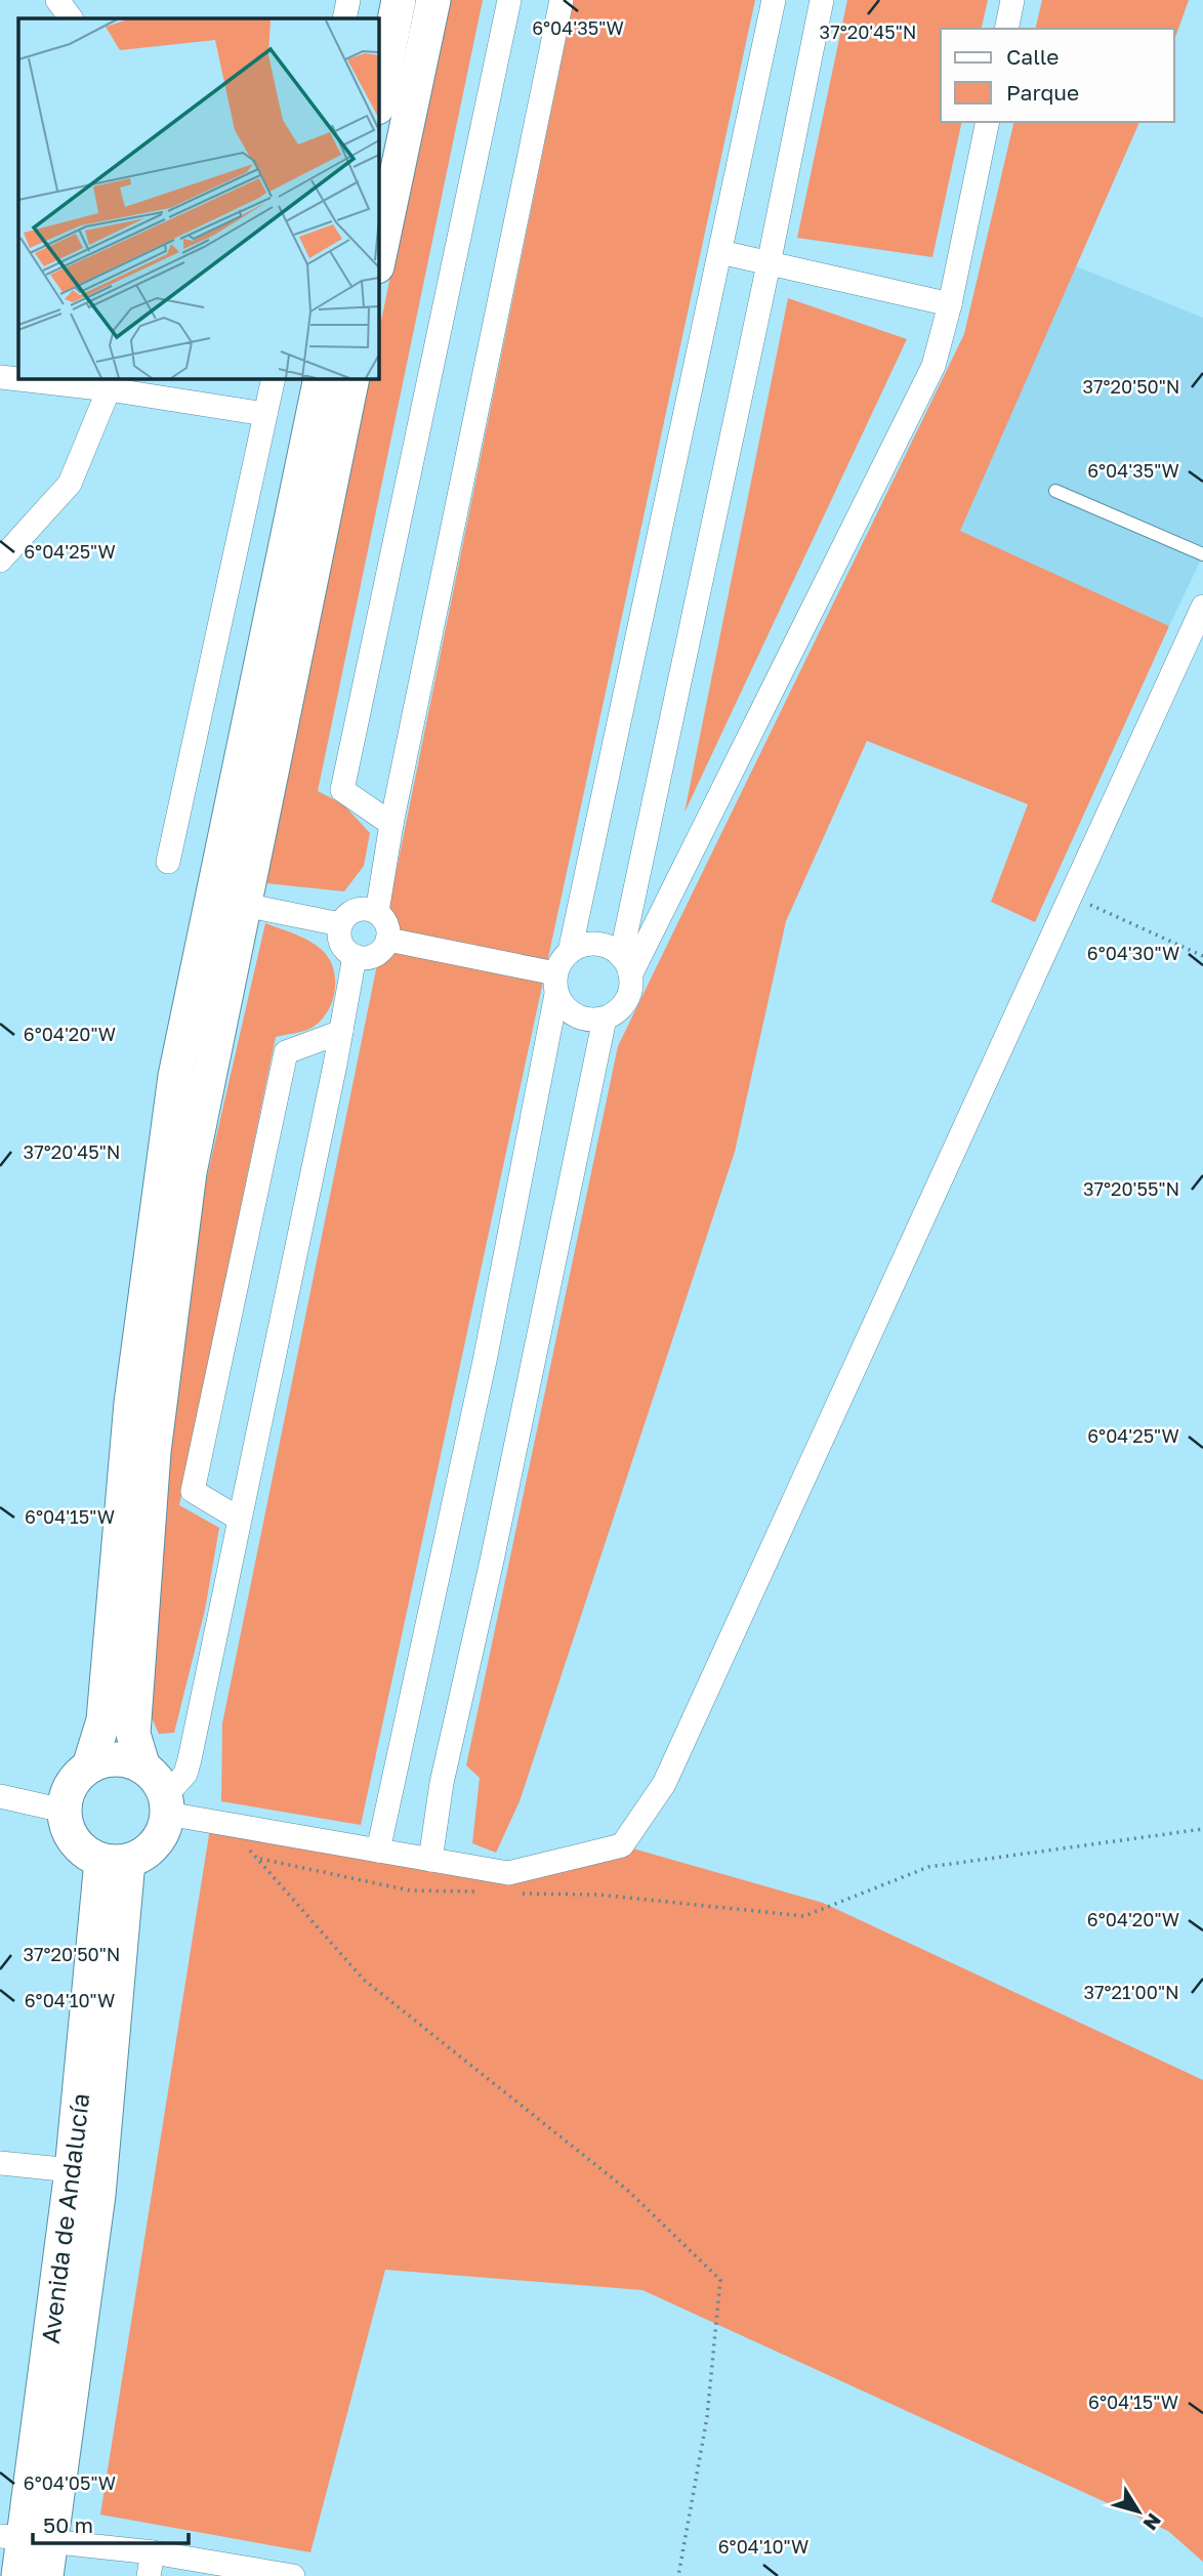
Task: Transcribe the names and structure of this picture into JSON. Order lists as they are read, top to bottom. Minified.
{"streets":{"street":["Avenida de Andalucía"]},"legend":["Calle","Parque"],"scale_bar":"50 m","north":"bottom right","coordinates":["6°04'35\"W","37°20'45\"N","37°20'50\"N","6°04'25\"W","6°04'30\"W","6°04'20\"W","37°20'55\"N","6°04'15\"W","37°21'00\"N","6°04'10\"W","6°04'05\"W"]}
